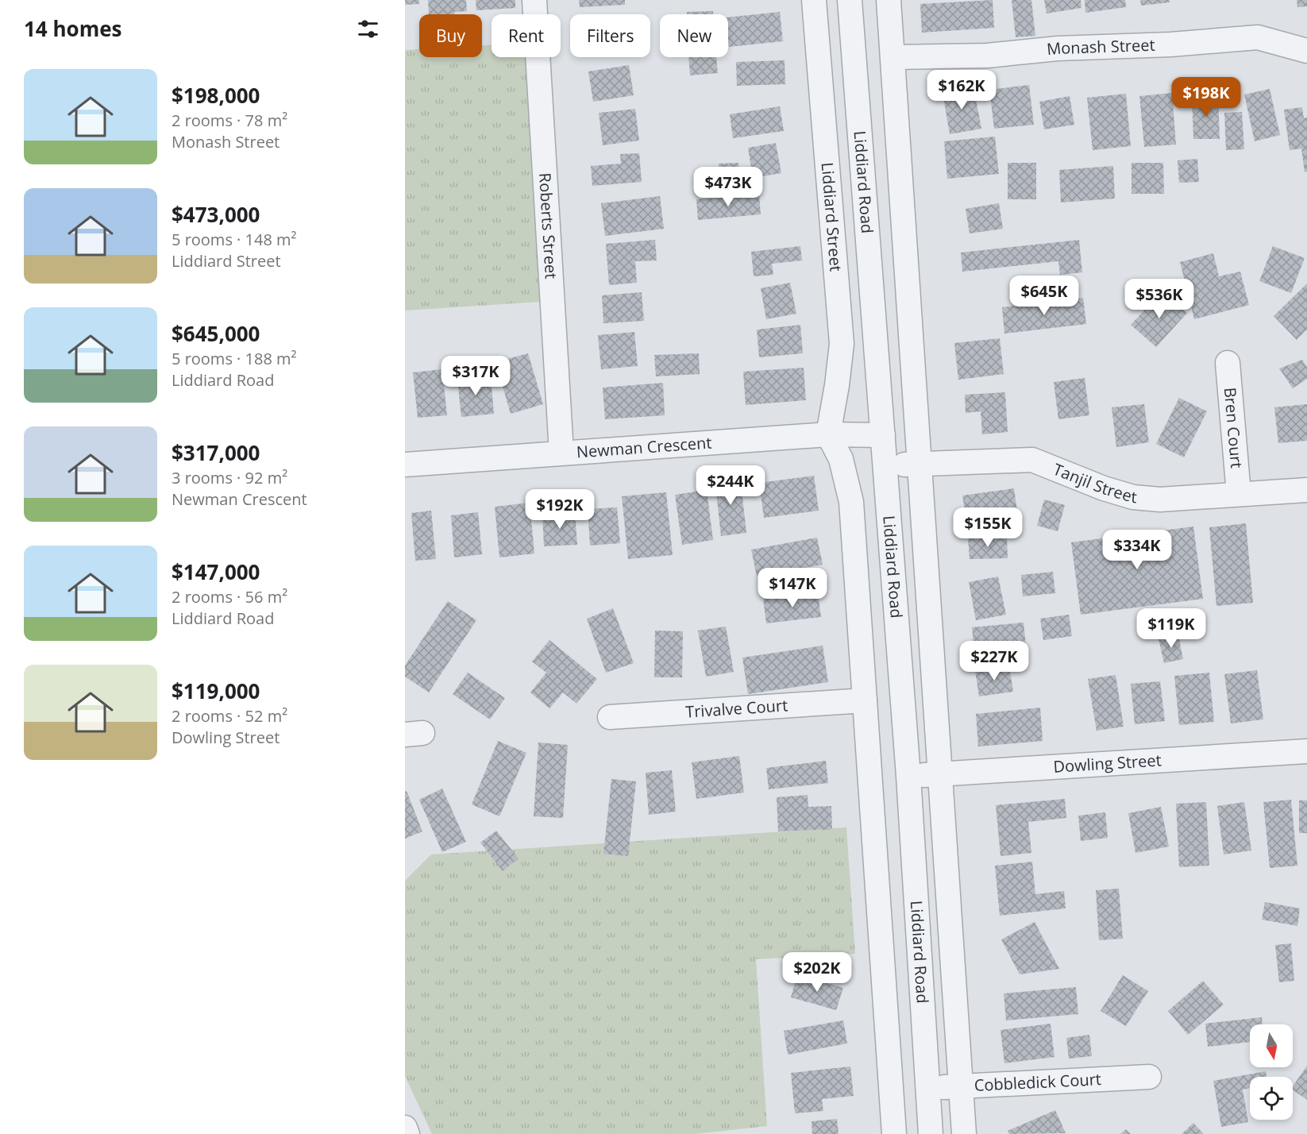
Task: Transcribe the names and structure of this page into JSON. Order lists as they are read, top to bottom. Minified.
{"streets":{"street":["Monash Street","Liddiard Road","Liddiard Street","Roberts Street","Bren Court","Newman Crescent","Tanjil Street","Trivalve Court","Dowling Street","Cobbledick Court"]},"crossings":[["Monash Street","Liddiard Road"],["Liddiard Road","Newman Crescent"],["Liddiard Road","Tanjil Street"],["Liddiard Road","Dowling Street"],["Liddiard Road","Cobbledick Court"],["Liddiard Street","Newman Crescent"],["Roberts Street","Newman Crescent"],["Bren Court","Tanjil Street"]],"north":"bottom","page":{"heading":"14 homes","chip":["Buy","Rent","Filters","New"],"list":[{"name":"$198,000","note":"2 rooms · 78 m² · Monash Street"},{"name":"$473,000","note":"5 rooms · 148 m² · Liddiard Street"},{"name":"$645,000","note":"5 rooms · 188 m² · Liddiard Road"},{"name":"$317,000","note":"3 rooms · 92 m² · Newman Crescent"},{"name":"$147,000","note":"2 rooms · 56 m² · Liddiard Road"},{"name":"$119,000","note":"2 rooms · 52 m² · Dowling Street"}],"price":["$162K","$198K","$473K","$645K","$536K","$317K","$244K","$192K","$155K","$334K","$147K","$119K","$227K","$202K"]}}
